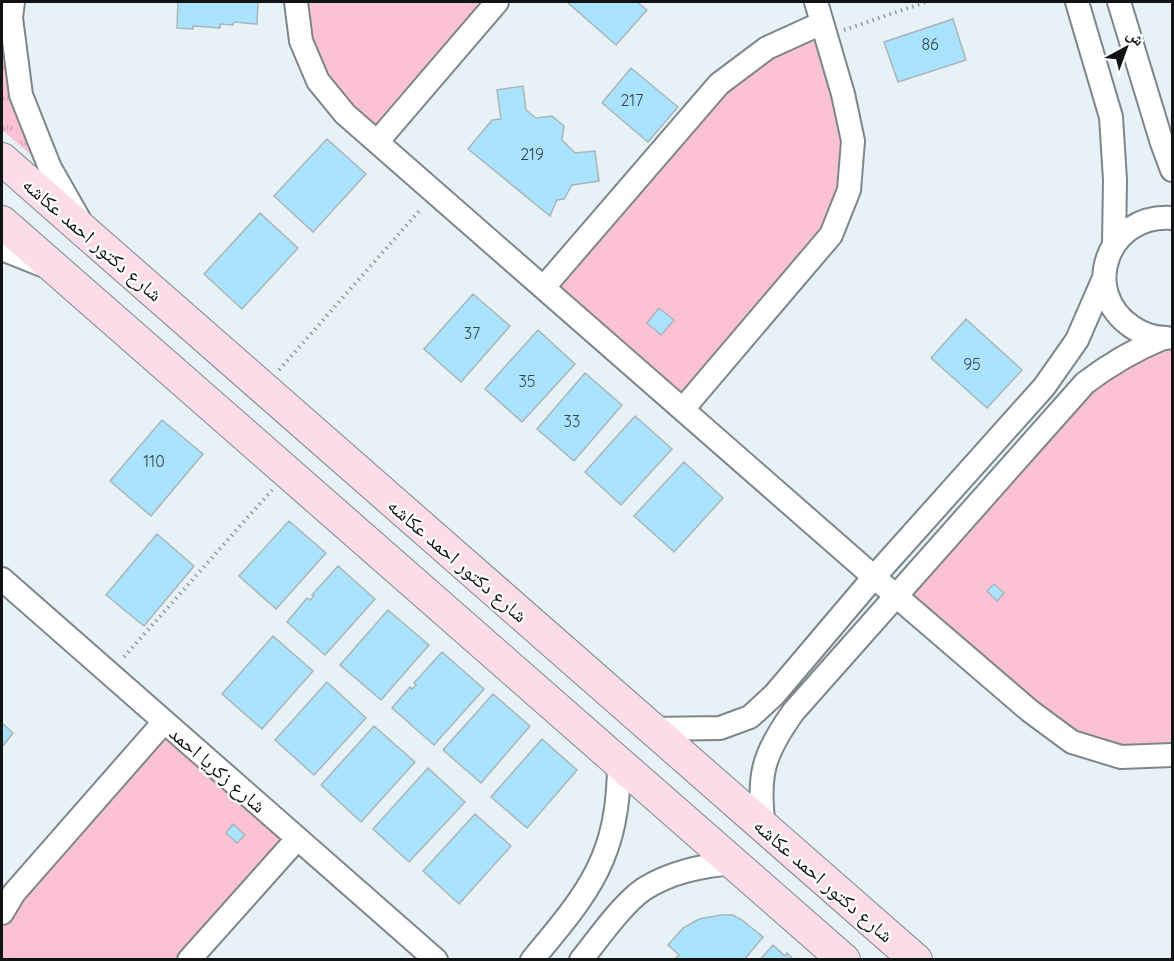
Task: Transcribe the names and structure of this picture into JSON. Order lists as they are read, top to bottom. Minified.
{"streets":{"street":["شارع دكتور احمد عكاشه","شارع زكريا احمد"]},"house_numbers":["86","217","219","37","95","35","33","110"],"north":"top right"}
